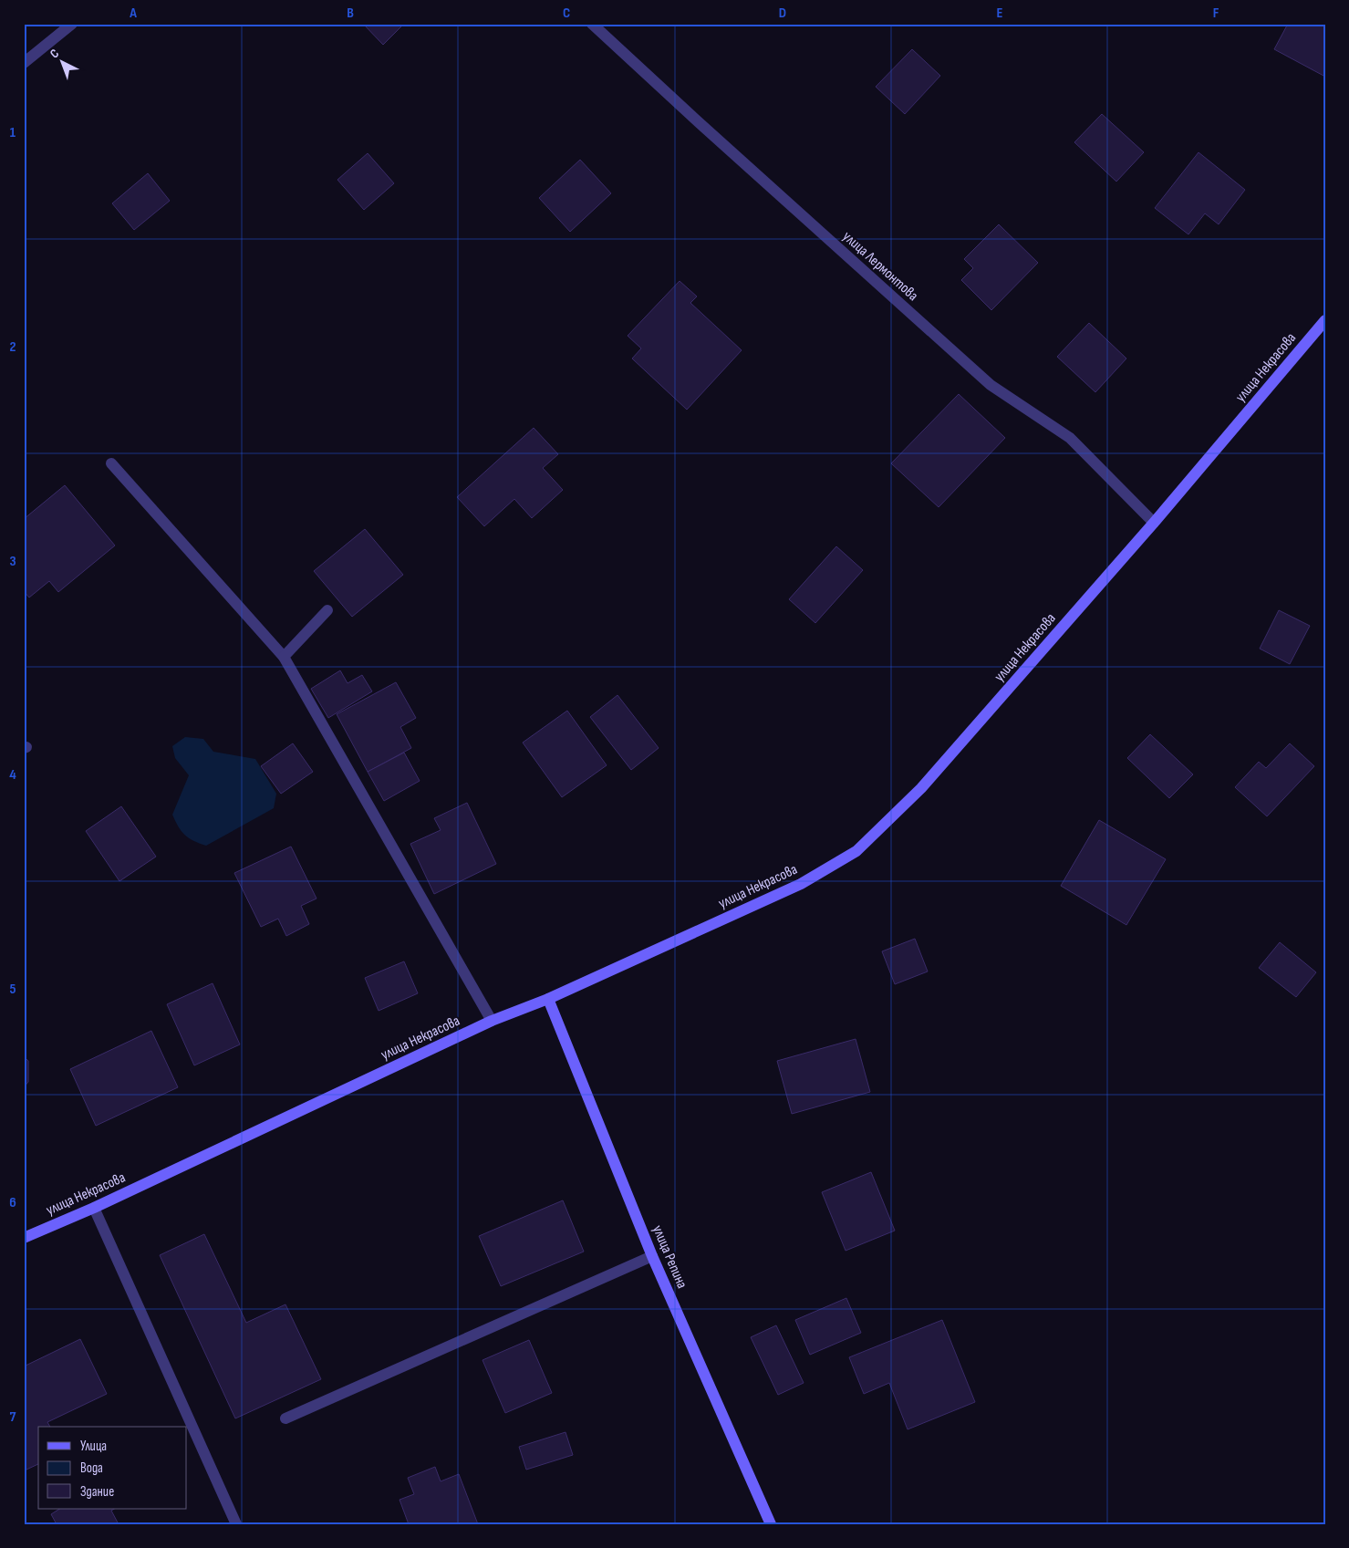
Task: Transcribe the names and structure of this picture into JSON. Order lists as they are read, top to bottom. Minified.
{"streets":{"street":["улица Лермонтова","улица Некрасова","улица Репина"]},"crossings":[["улица Лермонтова","улица Некрасова"],["улица Некрасова","улица Репина"]],"legend":["Улица","Вода","Здание"],"north":"top left","grid":{"columns":["A","B","C","D","E","F"],"rows":["1","2","3","4","5","6","7"]}}
